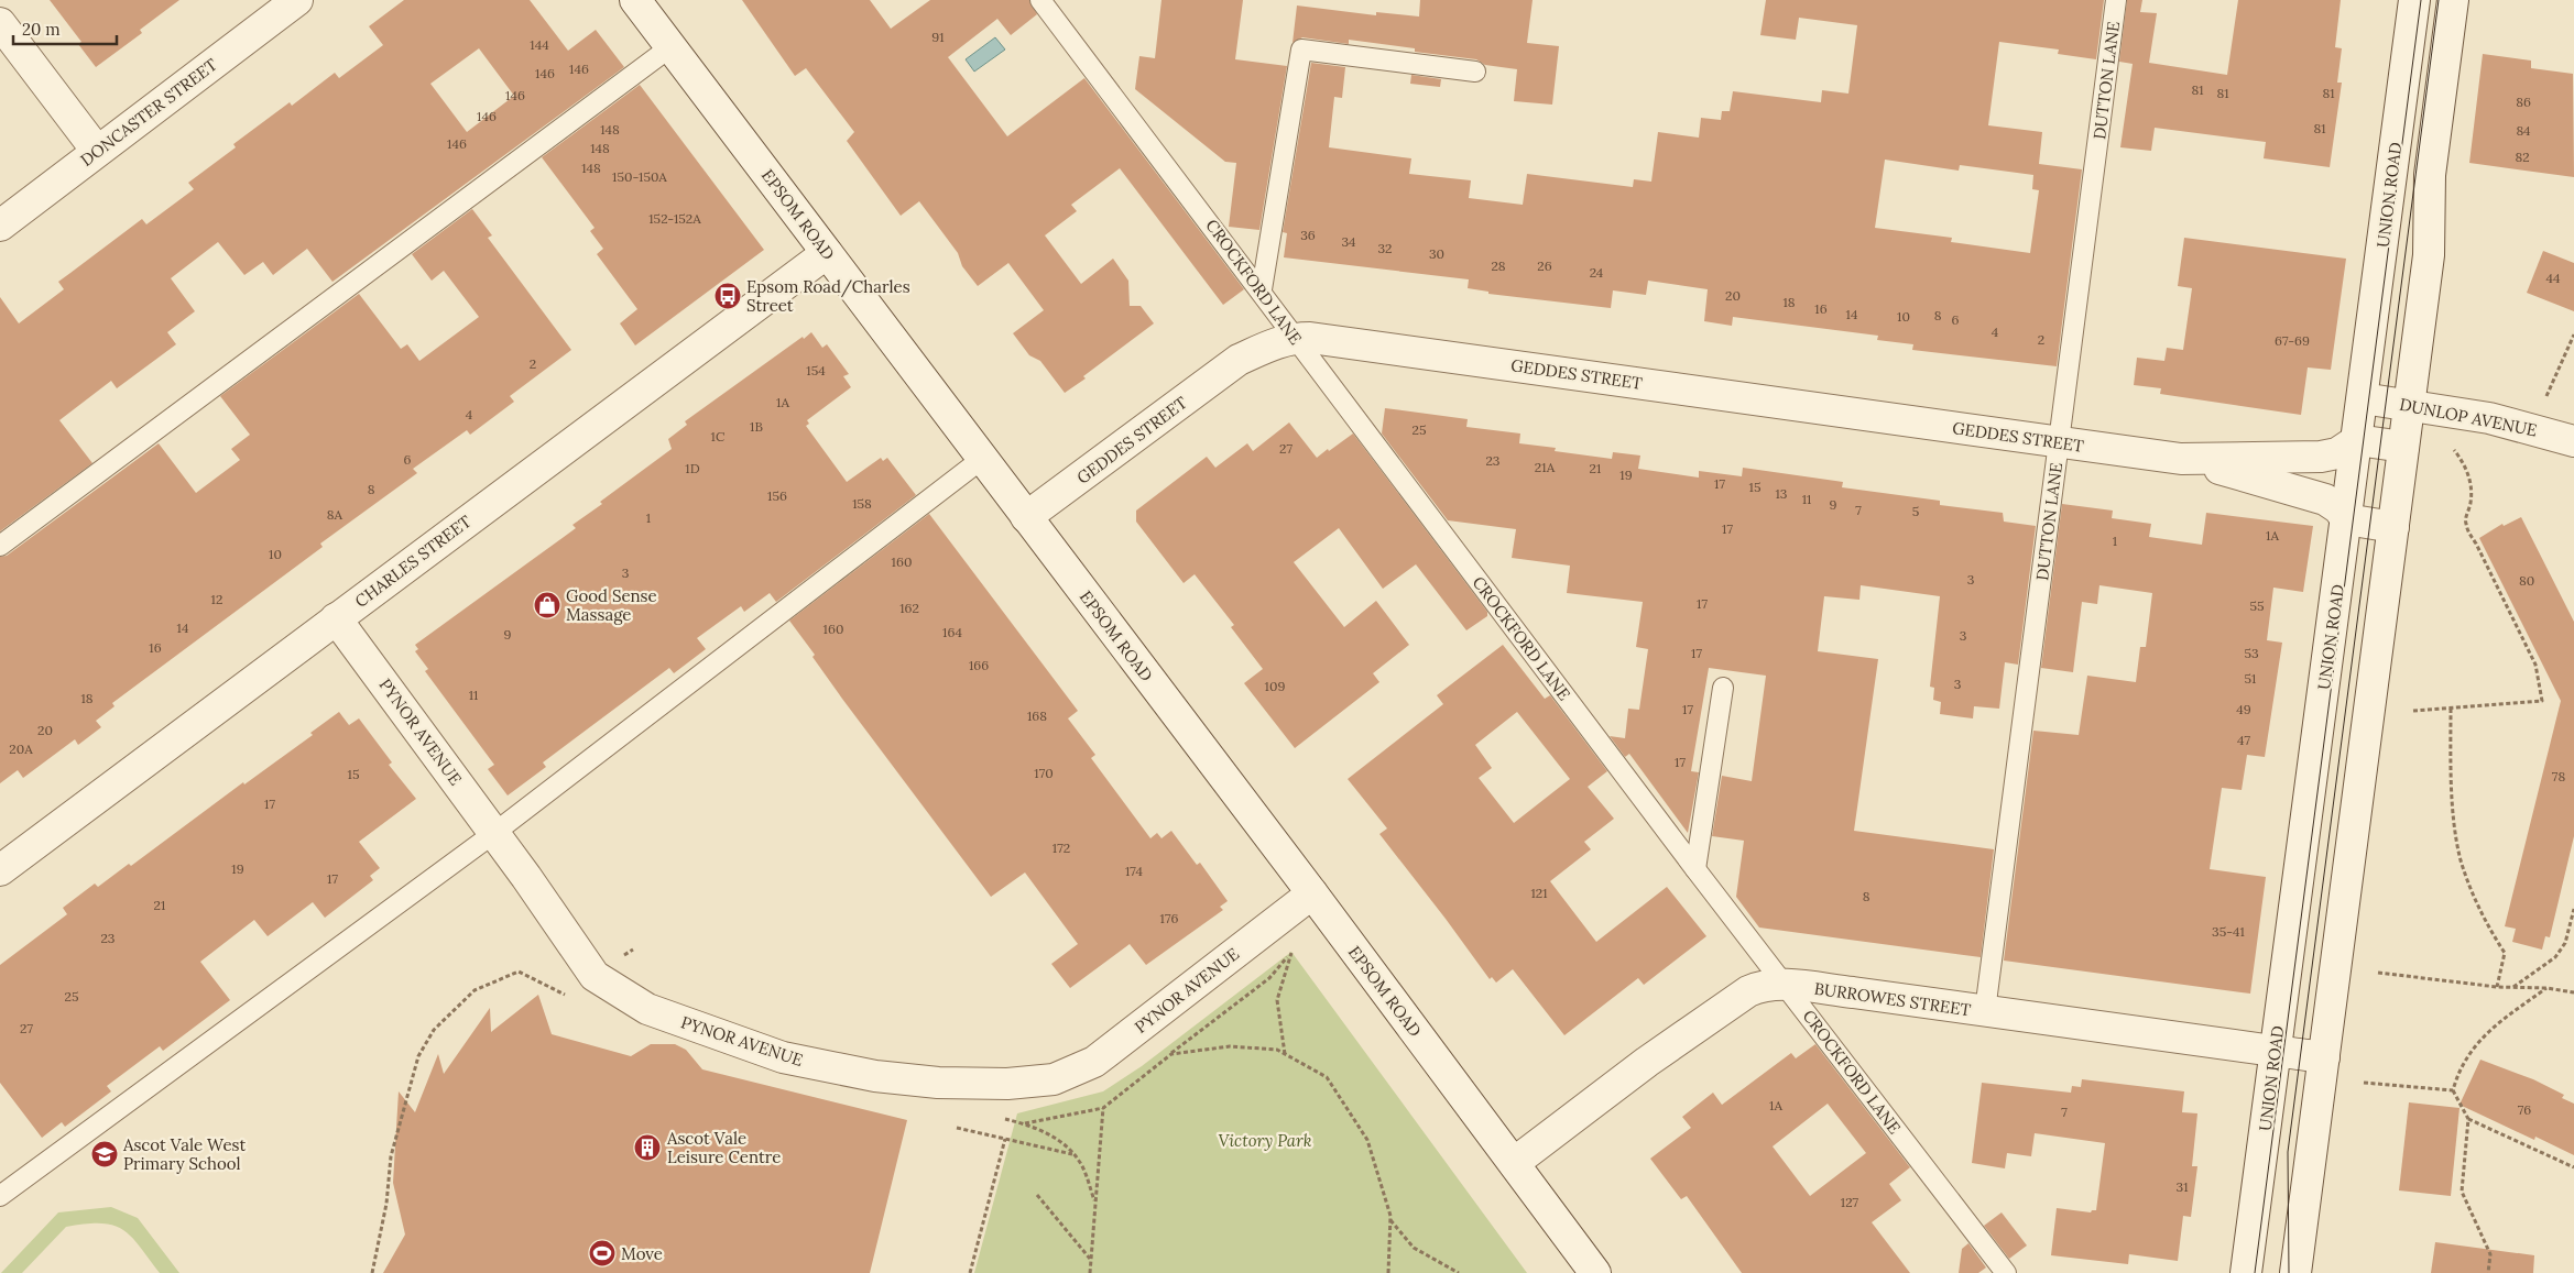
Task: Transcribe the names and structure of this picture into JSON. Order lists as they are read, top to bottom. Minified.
{"streets":{"street":["DONCASTER STREET","UNION ROAD","EPSOM ROAD","GEDDES STREET","DUNLOP AVENUE","CHARLES STREET","PYNOR AVENUE","BURROWES STREET"],"lane":["DUTTON LANE","CROCKFORD LANE"]},"crossings":[["DUTTON LANE","GEDDES STREET"],["DUTTON LANE","BURROWES STREET"],["UNION ROAD","GEDDES STREET"],["UNION ROAD","DUNLOP AVENUE"],["UNION ROAD","BURROWES STREET"],["EPSOM ROAD","GEDDES STREET"],["EPSOM ROAD","CHARLES STREET"],["EPSOM ROAD","PYNOR AVENUE"],["EPSOM ROAD","BURROWES STREET"],["CROCKFORD LANE","GEDDES STREET"],["CROCKFORD LANE","BURROWES STREET"],["CHARLES STREET","PYNOR AVENUE"]],"parks":["Victory Park"],"places":{"bus stop":["Epsom Road/Charles Street"],"shop":["Good Sense Massage"],"building":["Ascot Vale Leisure Centre"],"school or university":["Ascot Vale West Primary School"],"sports":["Move"]},"house_numbers":["91","144","146","146","81","81","81","146","86","146","81","148","84","146","148","82","148","150-150A","152-152A","36","34","32","30","28","26","24","44","20","18","16","14","8","10","6","4","2","67-69","2","154","1A","4","1B","25","1C","27","6","23","21A","1D","21","19","17","15","8","13","156","11","158","9","7","5","8A","1","17","1A","1","10","160","3","3","80","12","17","55","162","14","160","164","9","3","16","17","53","166","51","3","109","11","18","17","49","168","20","47","20A","17","170","15","78","17","172","19","174","17","121","8","21","176","35-41","23","25","27","1A","76","7","31","127"],"scale_bar":"20 m"}
